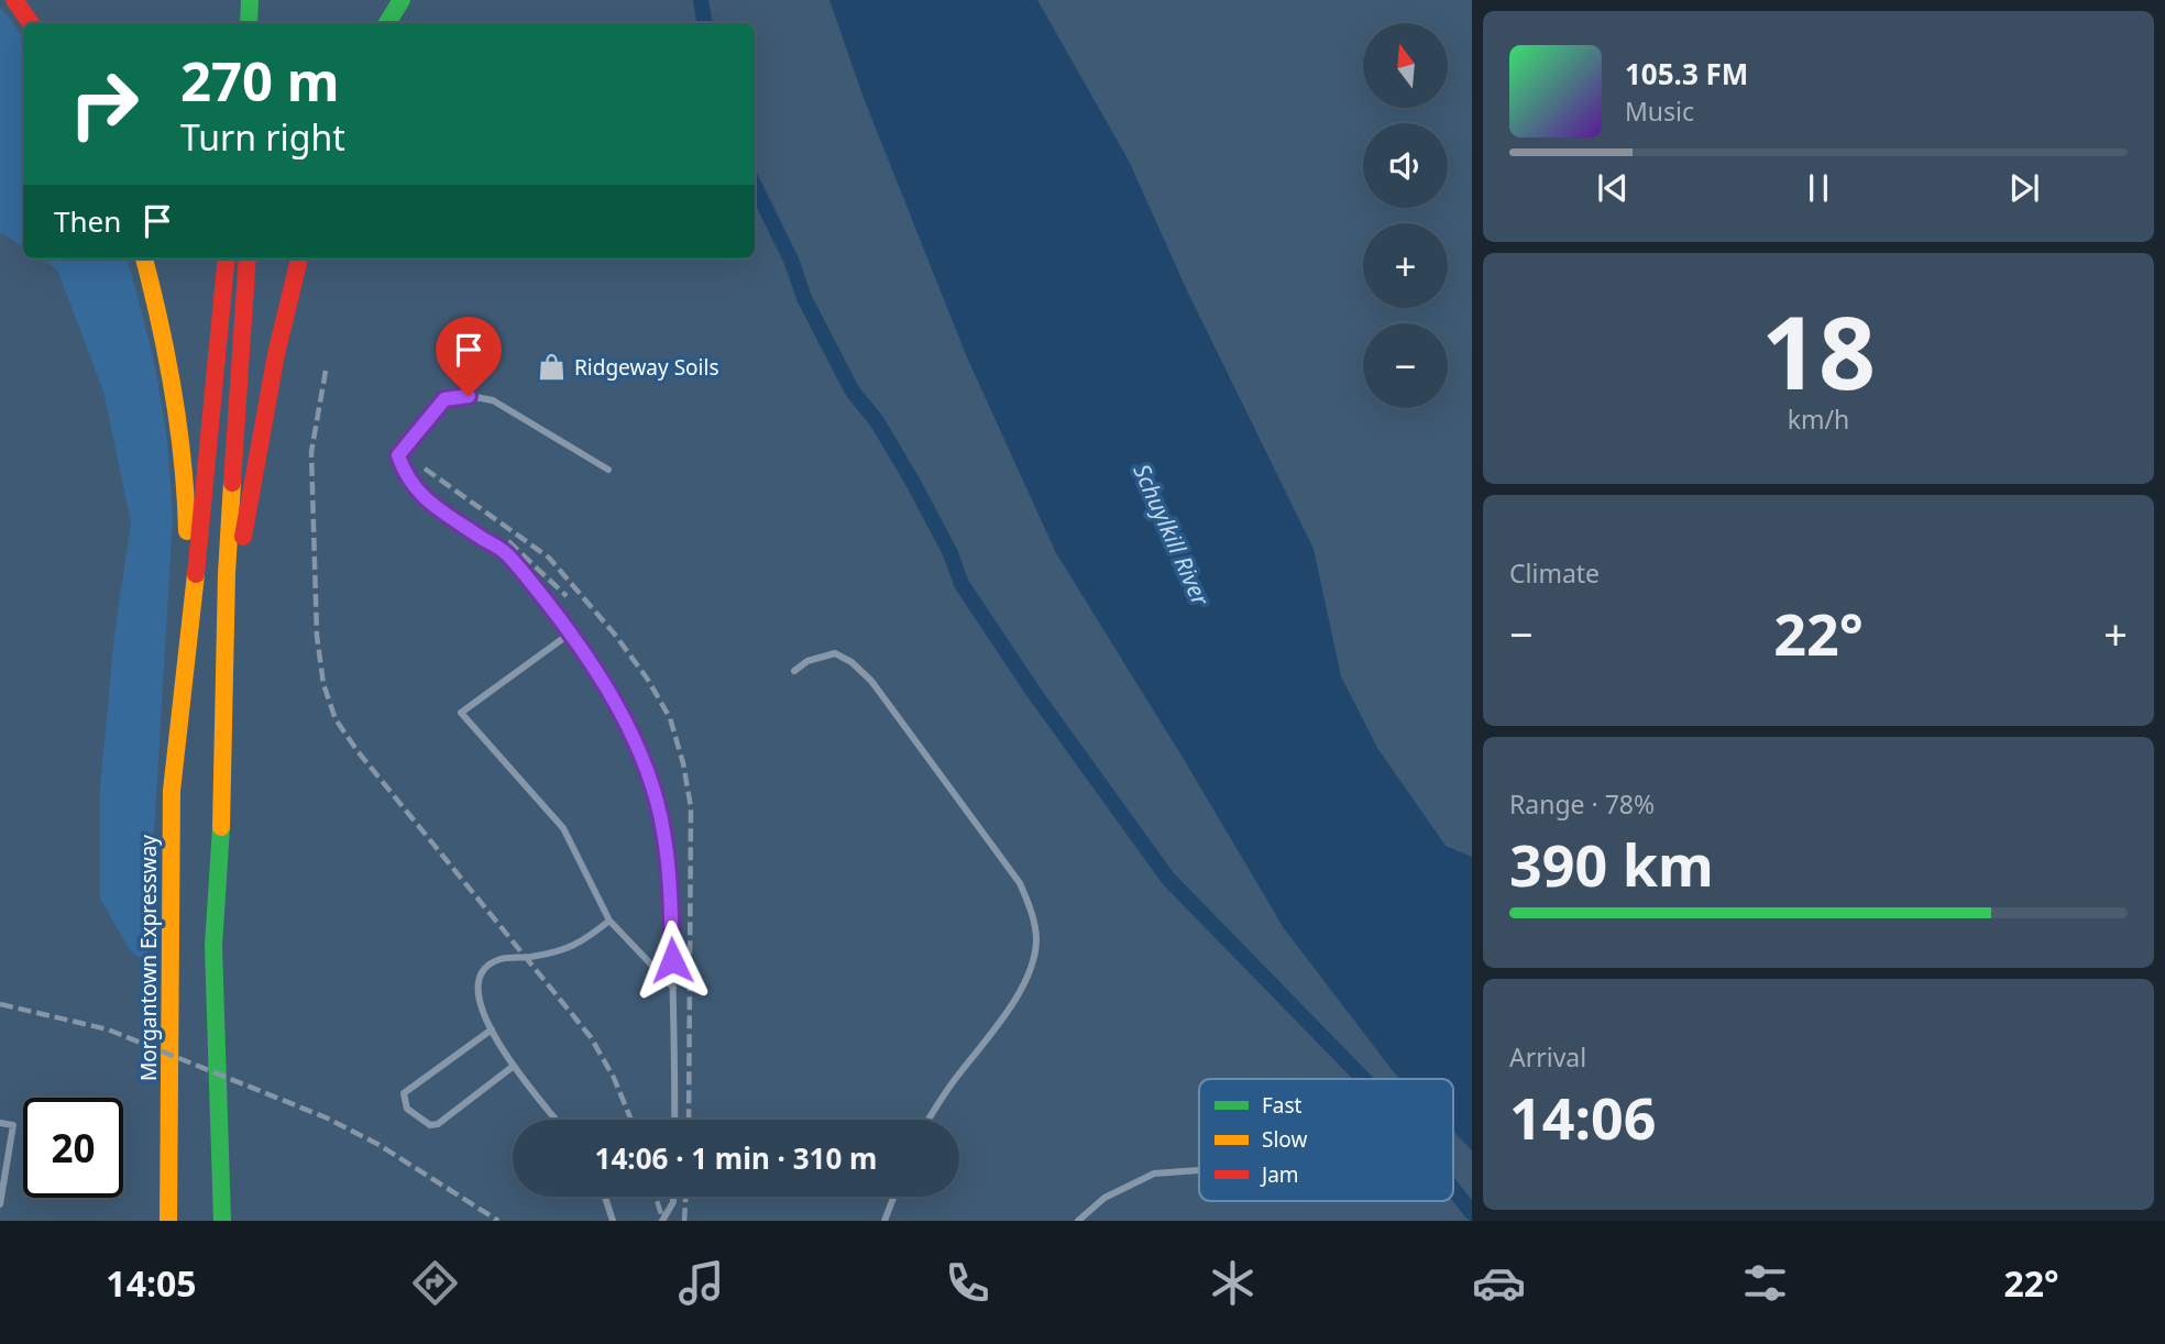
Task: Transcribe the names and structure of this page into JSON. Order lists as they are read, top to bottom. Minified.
{"streets":{"highway":["Morgantown Expressway"]},"water":["Schuylkill River"],"places":{"shop":["Ridgeway Soils"]},"legend":["Fast","Slow","Jam"],"north":"top","page":{"map_buttons":["+","−"],"turn":["270 m","Turn right"],"song":["105.3 FM","Music"],"then":"Then","tile":[["18","km/h"],"Climate",["Range · 78%","390 km"],["Arrival","14:06"]],"heat":["−","22°","+"],"limit":"20","trip":"14:06 · 1 min · 310 m","tabs":["14:05","22°"]}}
